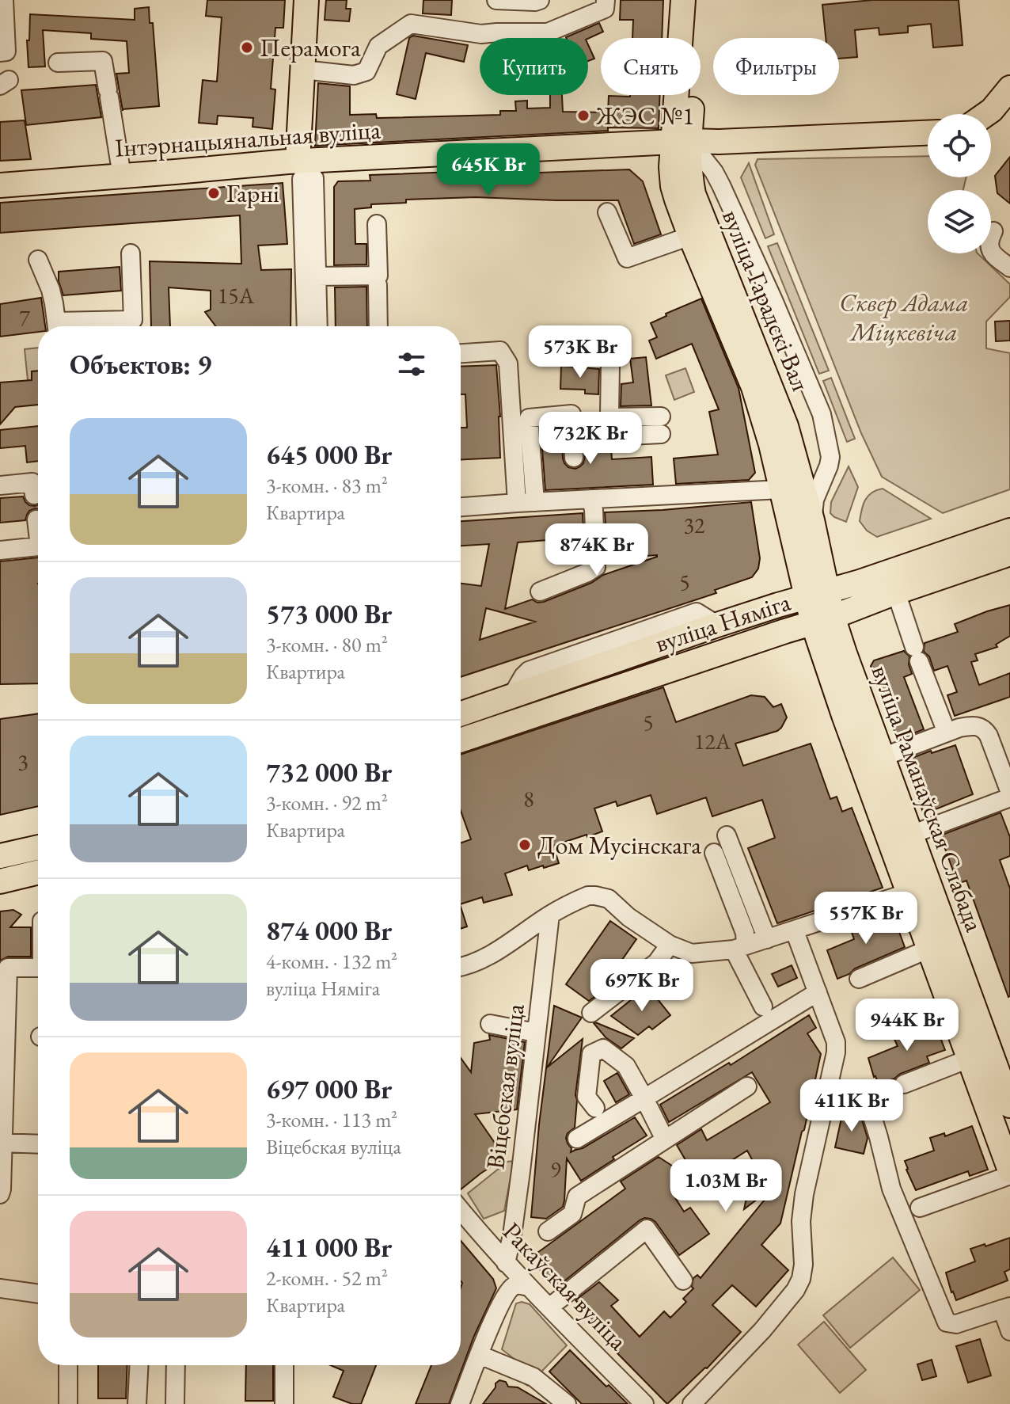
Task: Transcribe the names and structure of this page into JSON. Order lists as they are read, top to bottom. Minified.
{"streets":{"main road":["Інтэрнацыянальная вуліца","вуліца Гарадскі Вал","вуліца Няміга","вуліца Раманаўская Слабада"],"street":["Віцебская вуліца","Ракаўская вуліца"]},"crossings":[["Інтэрнацыянальная вуліца","вуліца Гарадскі Вал"],["вуліца Гарадскі Вал","вуліца Няміга"],["вуліца Гарадскі Вал","вуліца Раманаўская Слабада"],["вуліца Няміга","вуліца Раманаўская Слабада"],["Віцебская вуліца","Ракаўская вуліца"]],"parks":["Сквер Адама Міцкевіча"],"places":["Перамога","ЖЭС №1","Гарні","Дом Мусінскага"],"house_numbers":["15А","7","32","5","5","12А","3","8","9"],"page":{"chip":["Купить","Снять","Фильтры"],"price":["645K Br","573K Br","732K Br","874K Br","557K Br","697K Br","944K Br","411K Br","1.03M Br"],"heading":"Объектов: 9","list":[{"name":"645 000 Br","note":"3-комн. · 83 m² · Квартира"},{"name":"573 000 Br","note":"3-комн. · 80 m² · Квартира"},{"name":"732 000 Br","note":"3-комн. · 92 m² · Квартира"},{"name":"874 000 Br","note":"4-комн. · 132 m² · вуліца Няміга"},{"name":"697 000 Br","note":"3-комн. · 113 m² · Віцебская вуліца"},{"name":"411 000 Br","note":"2-комн. · 52 m² · Квартира"}]}}
